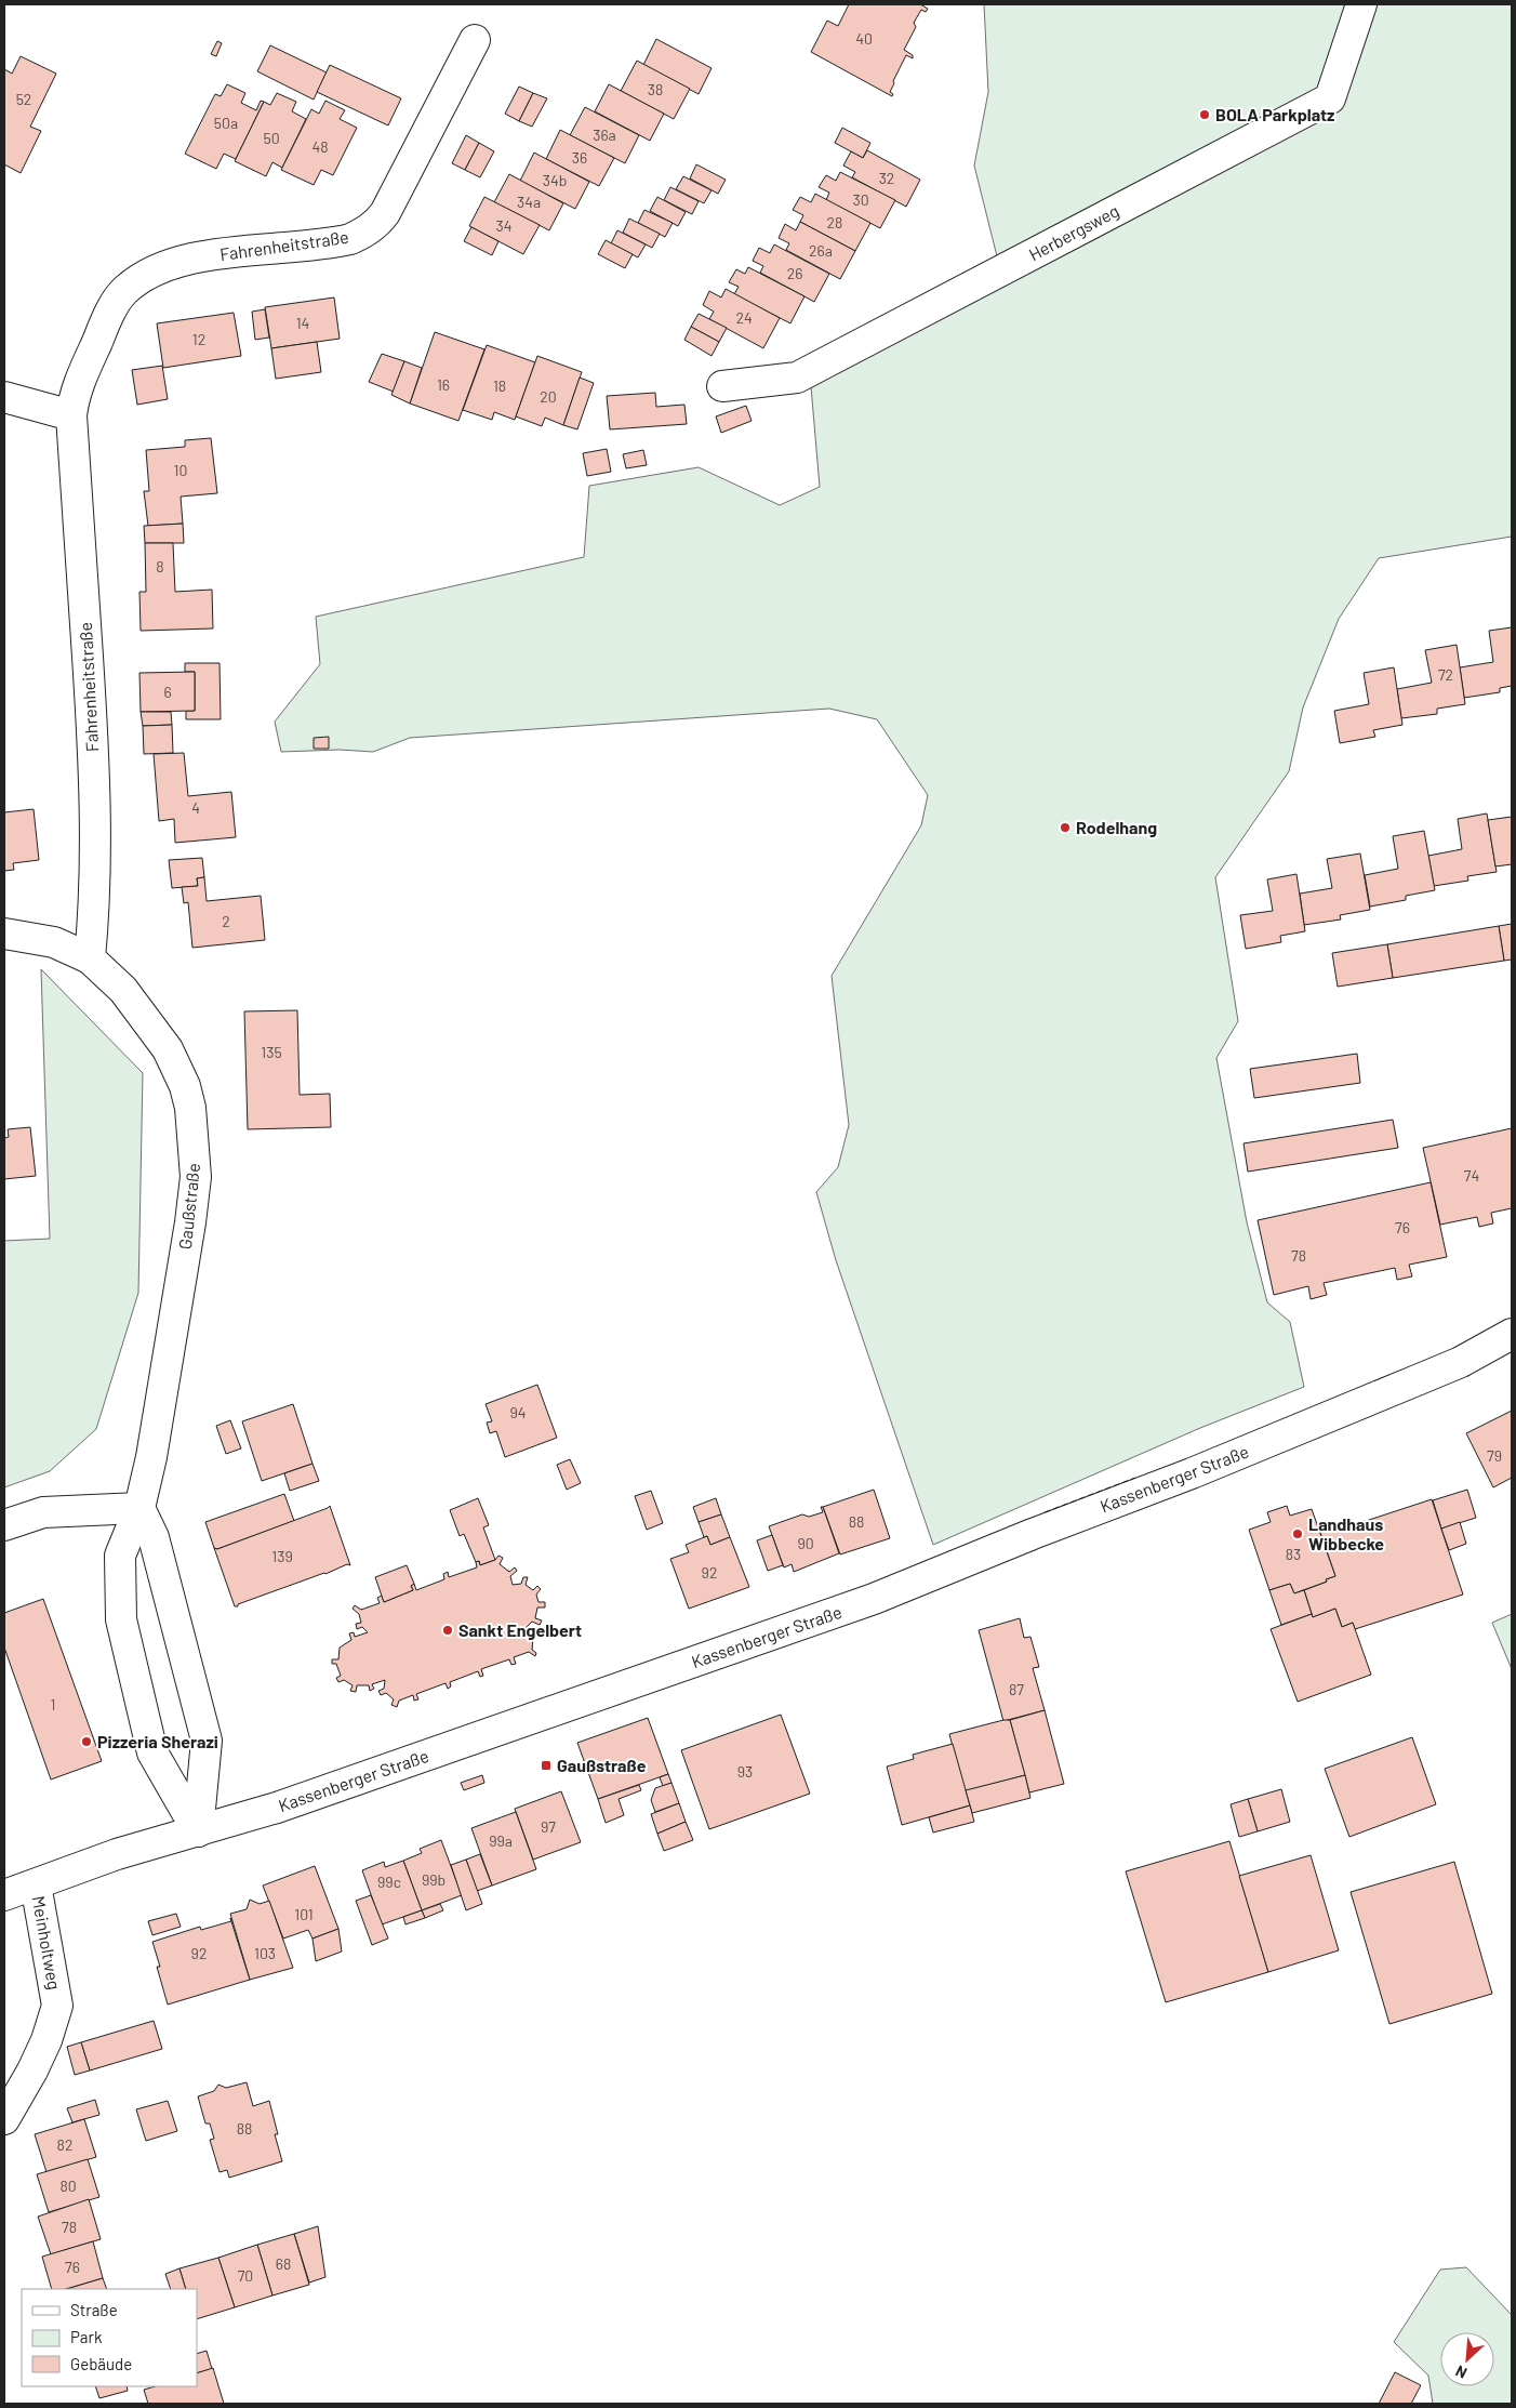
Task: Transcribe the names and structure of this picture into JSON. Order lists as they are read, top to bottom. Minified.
{"streets":{"street":["Herbergsweg","Fahrenheitstraße","Gaußstraße","Kassenberger Straße","Meinholtweg"]},"crossings":[["Fahrenheitstraße","Gaußstraße"],["Gaußstraße","Kassenberger Straße"],["Kassenberger Straße","Meinholtweg"]],"places":{"other":["BOLA Parkplatz","Rodelhang","Landhaus Wibbecke","Sankt Engelbert","Pizzeria Sherazi"],"transit":["Gaußstraße"]},"house_numbers":["40","38","52","50a","36a","50","48","36","32","34b","30","34a","28","34","26a","26","24","14","12","16","18","20","10","8","72","6","4","2","135","74","76","78","94","79","88","90","83","139","92","87","1","93","97","99a","99b","99c","101","92","103","88","82","80","78","68","76","70"],"legend":["Straße","Park","Gebäude"],"north":"bottom left"}
